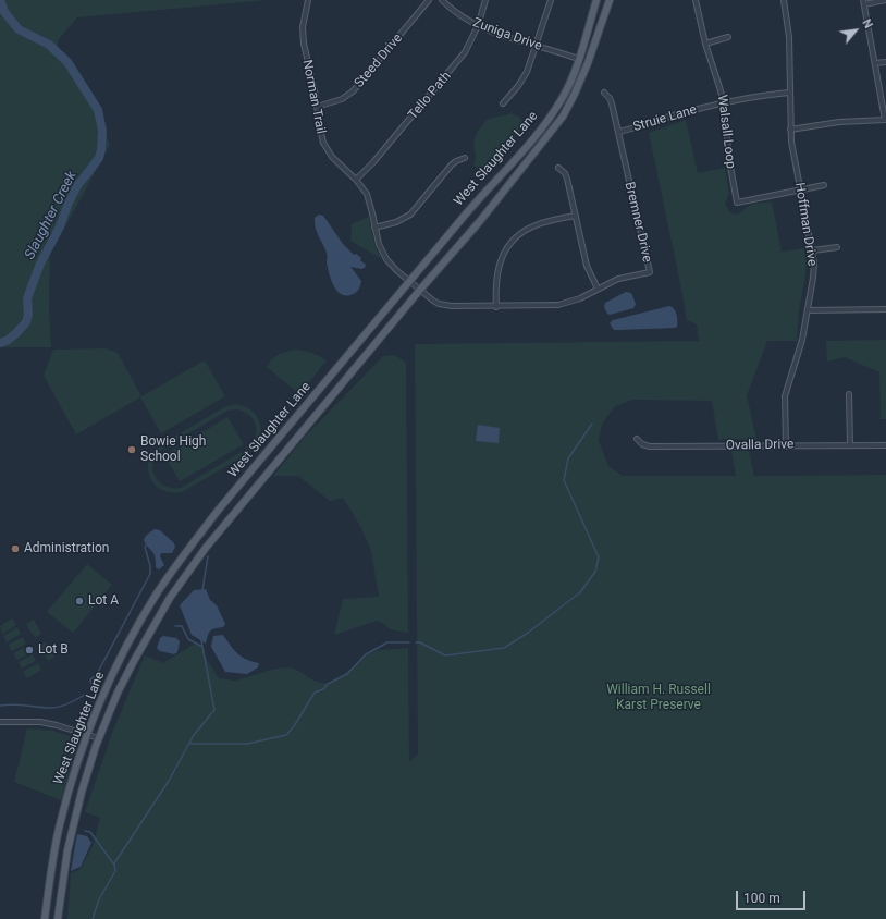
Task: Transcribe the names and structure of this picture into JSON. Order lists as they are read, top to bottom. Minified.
{"streets":{"main road":["West Slaughter Lane"],"street":["Zuniga Drive","Steed Drive","Tello Path","Norman Trail","Struie Lane","Walsall Loop","Bremner Drive","Hoffman Drive","Ovalla Drive"]},"crossings":[["Zuniga Drive","Tello Path"],["Zuniga Drive","West Slaughter Lane"],["Steed Drive","Norman Trail"],["Tello Path","Norman Trail"],["Norman Trail","West Slaughter Lane"],["Norman Trail","Bremner Drive"],["Struie Lane","Walsall Loop"],["Struie Lane","Bremner Drive"],["Struie Lane","Hoffman Drive"],["Walsall Loop","Hoffman Drive"],["West Slaughter Lane","Bremner Drive"],["Hoffman Drive","Ovalla Drive"]],"water":["Slaughter Creek"],"parks":["William H. Russell Karst Preserve"],"places":["Bowie High School","Administration","Lot A","Lot B"],"scale_bar":"100 m","north":"top right"}
